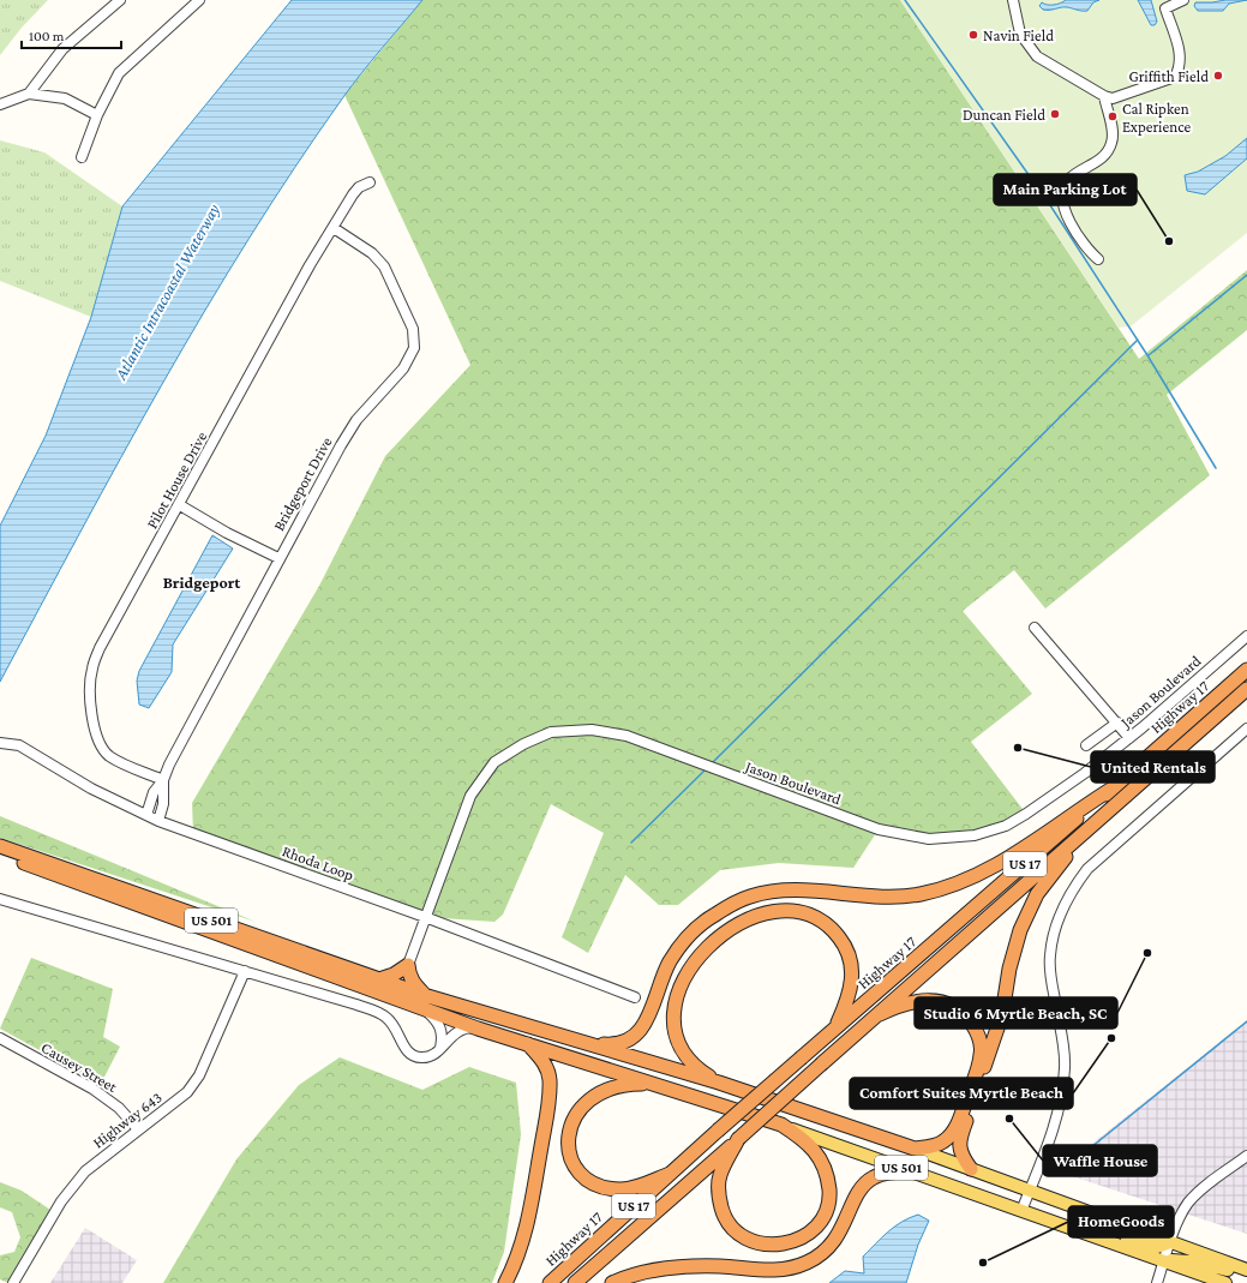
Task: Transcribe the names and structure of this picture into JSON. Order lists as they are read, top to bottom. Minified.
{"streets":{"highway":["Highway 17","US 17","US 501"],"street":["Pilot House Drive","Bridgeport Drive","Jason Boulevard","Rhoda Loop","Causey Street","Highway 643"]},"crossings":[["Pilot House Drive","Bridgeport Drive"],["Bridgeport Drive","Rhoda Loop"],["Jason Boulevard","Rhoda Loop"],["Causey Street","Highway 643"]],"districts":["Bridgeport"],"water":["Atlantic Intracoastal Waterway"],"places":["Navin Field","Griffith Field","Duncan Field","Cal Ripken Experience","Main Parking Lot","United Rentals","Studio 6 Myrtle Beach, SC","Comfort Suites Myrtle Beach","Waffle House","HomeGoods"],"scale_bar":"100 m"}
